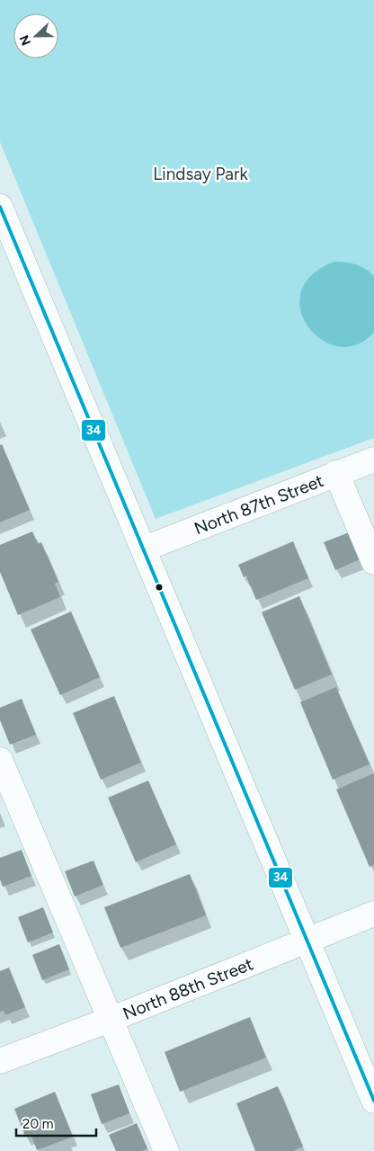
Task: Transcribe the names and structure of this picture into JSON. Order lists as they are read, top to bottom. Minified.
{"streets":{"street":["North 87th Street","North 88th Street"]},"parks":["Lindsay Park"],"lines":["transit line 34"],"scale_bar":"20 m","north":"left"}
